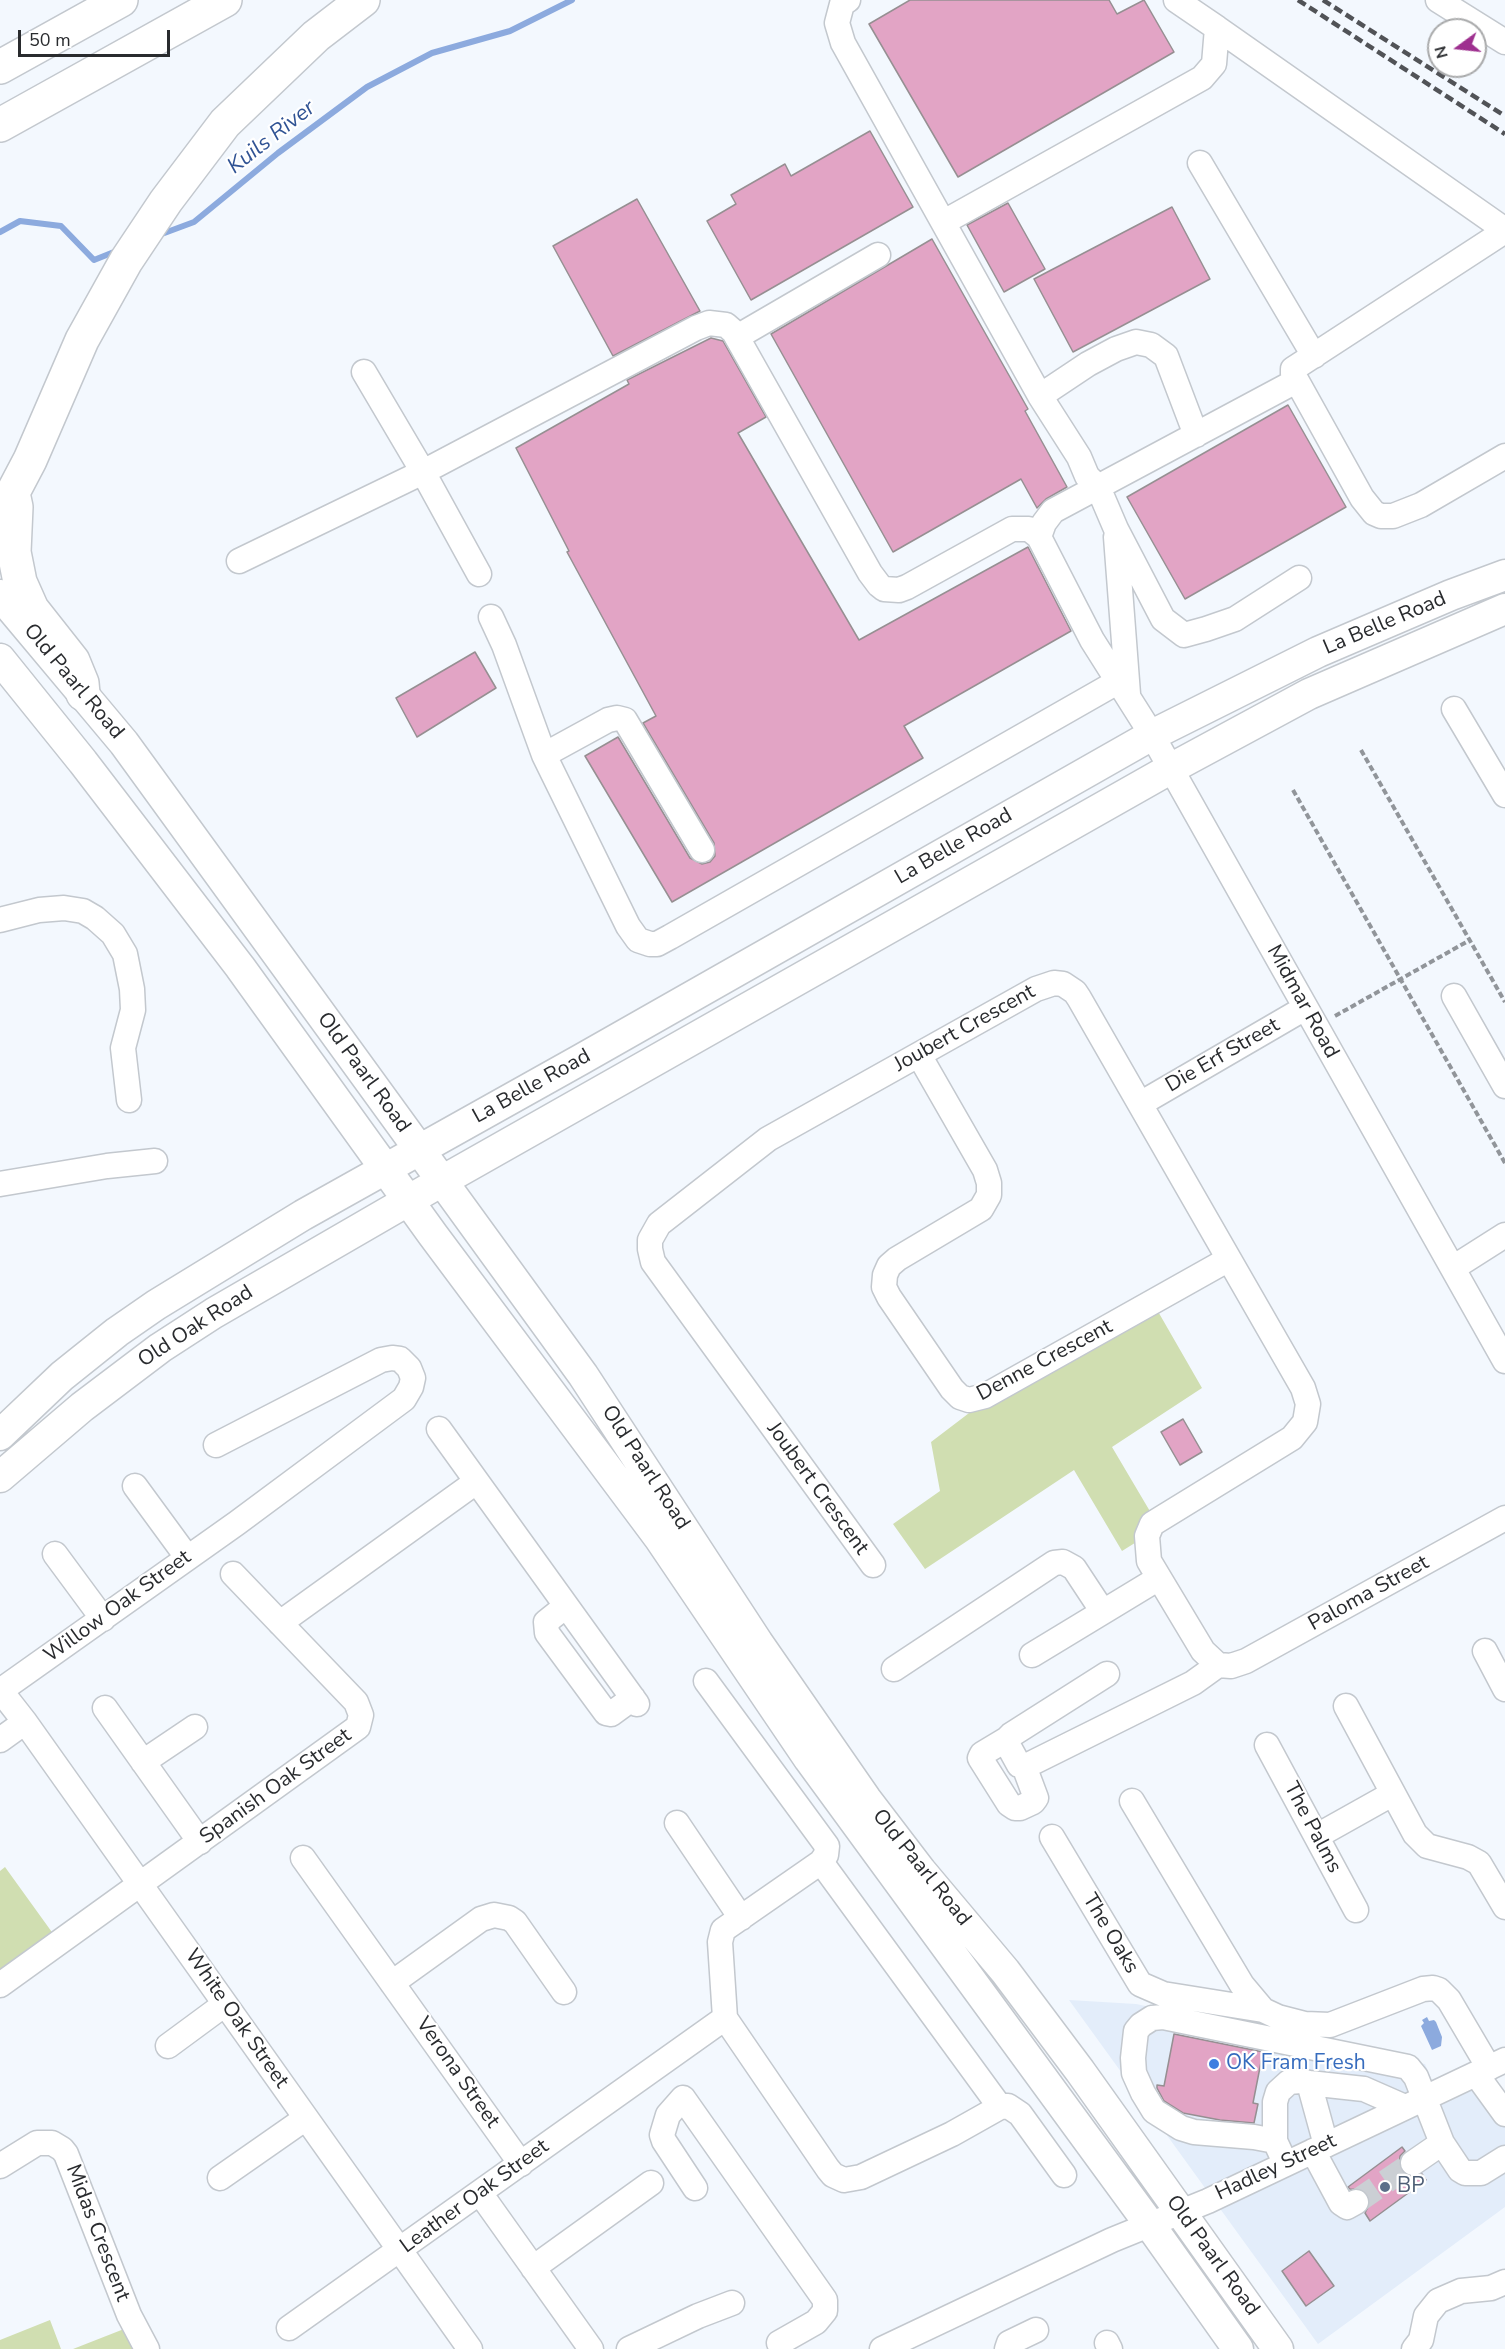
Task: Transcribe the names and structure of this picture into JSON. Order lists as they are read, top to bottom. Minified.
{"streets":{"main road":["La Belle Road","Old Paarl Road","Old Oak Road"],"street":["Midmar Road","Joubert Crescent","Die Erf Street","Denne Crescent","Paloma Street","Willow Oak Street","Spanish Oak Street","The Palms","The Oaks","White Oak Street","Verona Street","Hadley Street","Leather Oak Street","Midas Crescent"]},"crossings":[["La Belle Road","Old Paarl Road"],["La Belle Road","Midmar Road"],["La Belle Road","Old Oak Road"],["Old Paarl Road","Old Oak Road"],["Old Paarl Road","Hadley Street"],["Midmar Road","Die Erf Street"],["Joubert Crescent","Die Erf Street"],["Joubert Crescent","Denne Crescent"],["Willow Oak Street","White Oak Street"],["Spanish Oak Street","White Oak Street"],["The Oaks","Hadley Street"],["White Oak Street","Leather Oak Street"],["Verona Street","Leather Oak Street"]],"water":["Kuils River"],"places":["OK Fram Fresh","BP"],"scale_bar":"50 m","north":"left"}
